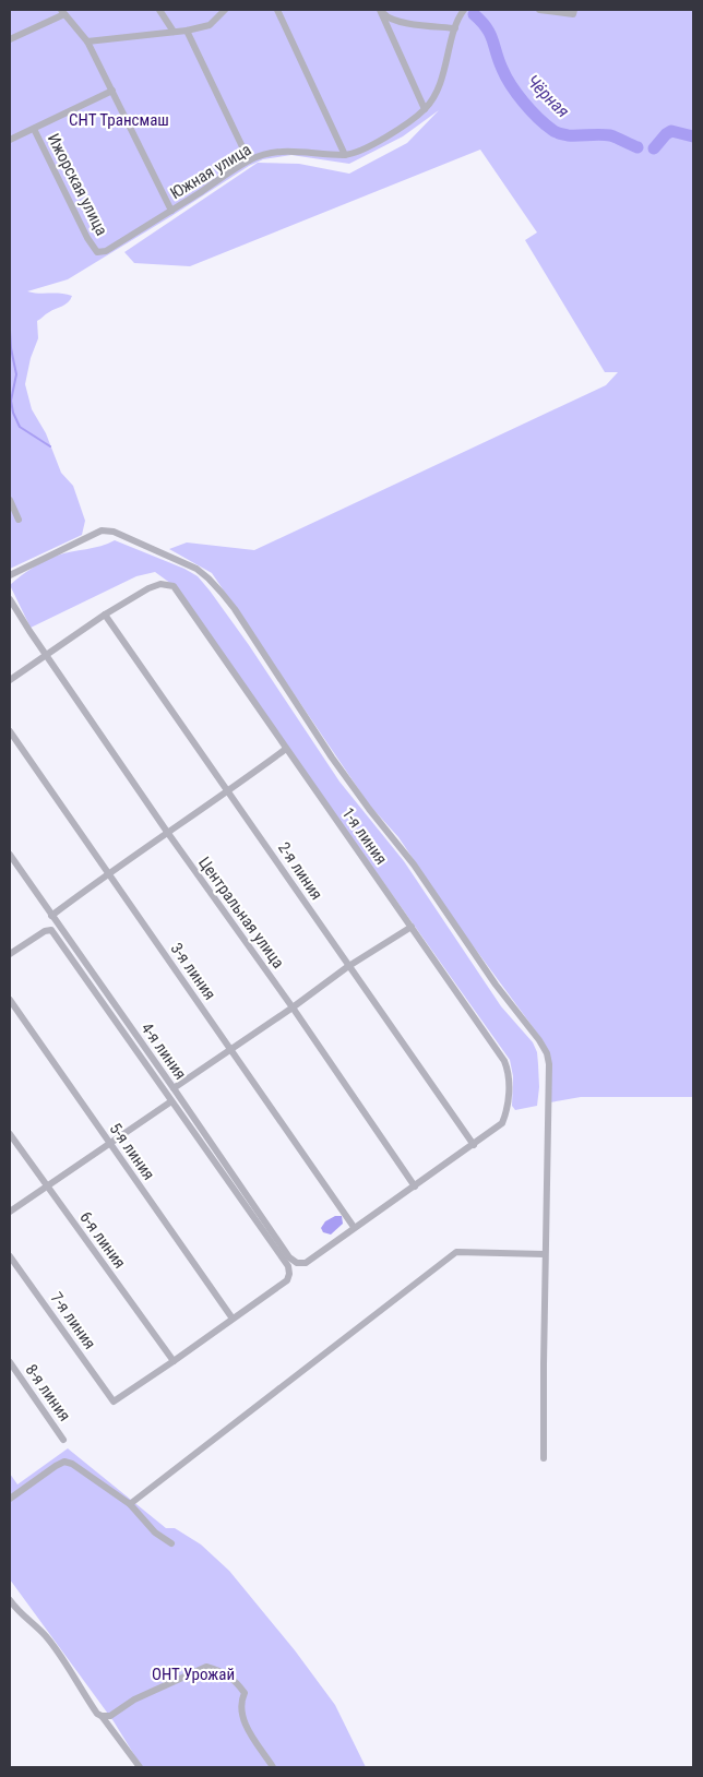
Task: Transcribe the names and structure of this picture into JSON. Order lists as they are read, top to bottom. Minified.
{"streets":{"street":["Южная улица","Ижорская улица","1-я линия","2-я линия","Центральная улица","3-я линия","4-я линия","5-я линия","6-я линия","7-я линия","8-я линия"]},"crossings":[["Южная улица","Ижорская улица"],["1-я линия","2-я линия"],["3-я линия","4-я линия"],["6-я линия","7-я линия"]],"water":["Чёрная"],"parks":["СНТ Трансмаш","ОНТ Урожай"]}
